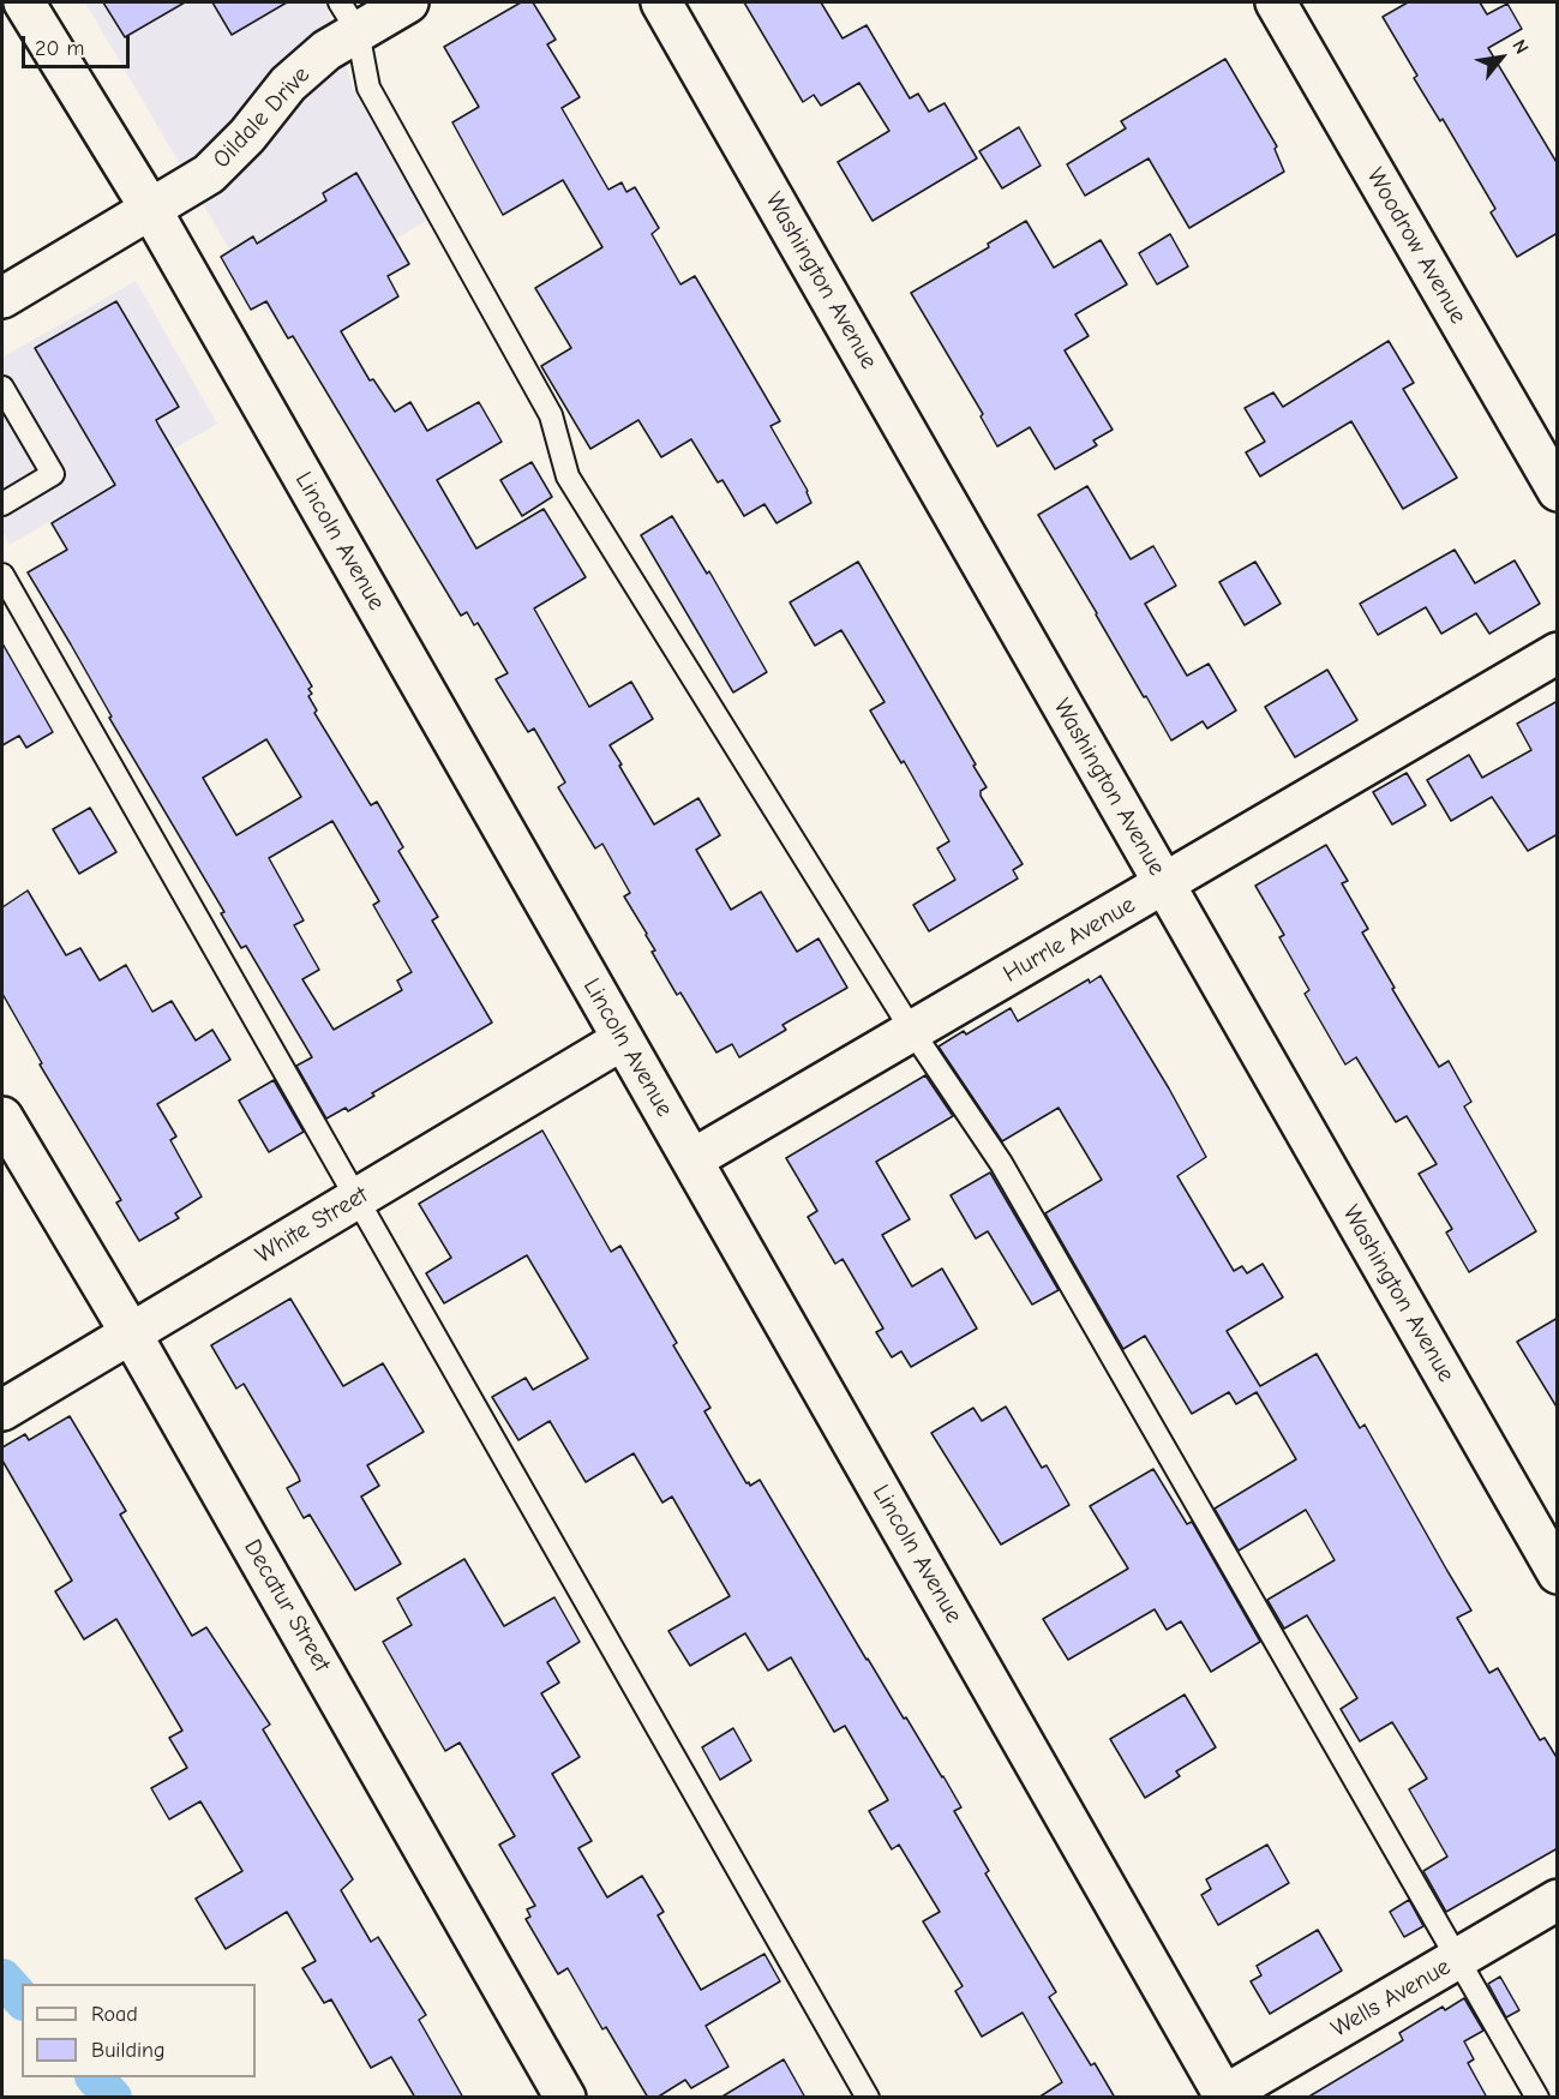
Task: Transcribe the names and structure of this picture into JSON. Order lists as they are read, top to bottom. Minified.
{"streets":{"street":["Oildale Drive","Woodrow Avenue","Washington Avenue","Lincoln Avenue","Hurrle Avenue","White Street","Decatur Street","Wells Avenue"]},"crossings":[["Oildale Drive","Lincoln Avenue"],["Washington Avenue","Hurrle Avenue"],["Lincoln Avenue","Hurrle Avenue"],["Lincoln Avenue","White Street"],["Lincoln Avenue","Wells Avenue"],["White Street","Decatur Street"]],"legend":["Road","Building"],"scale_bar":"20 m","north":"top right"}
